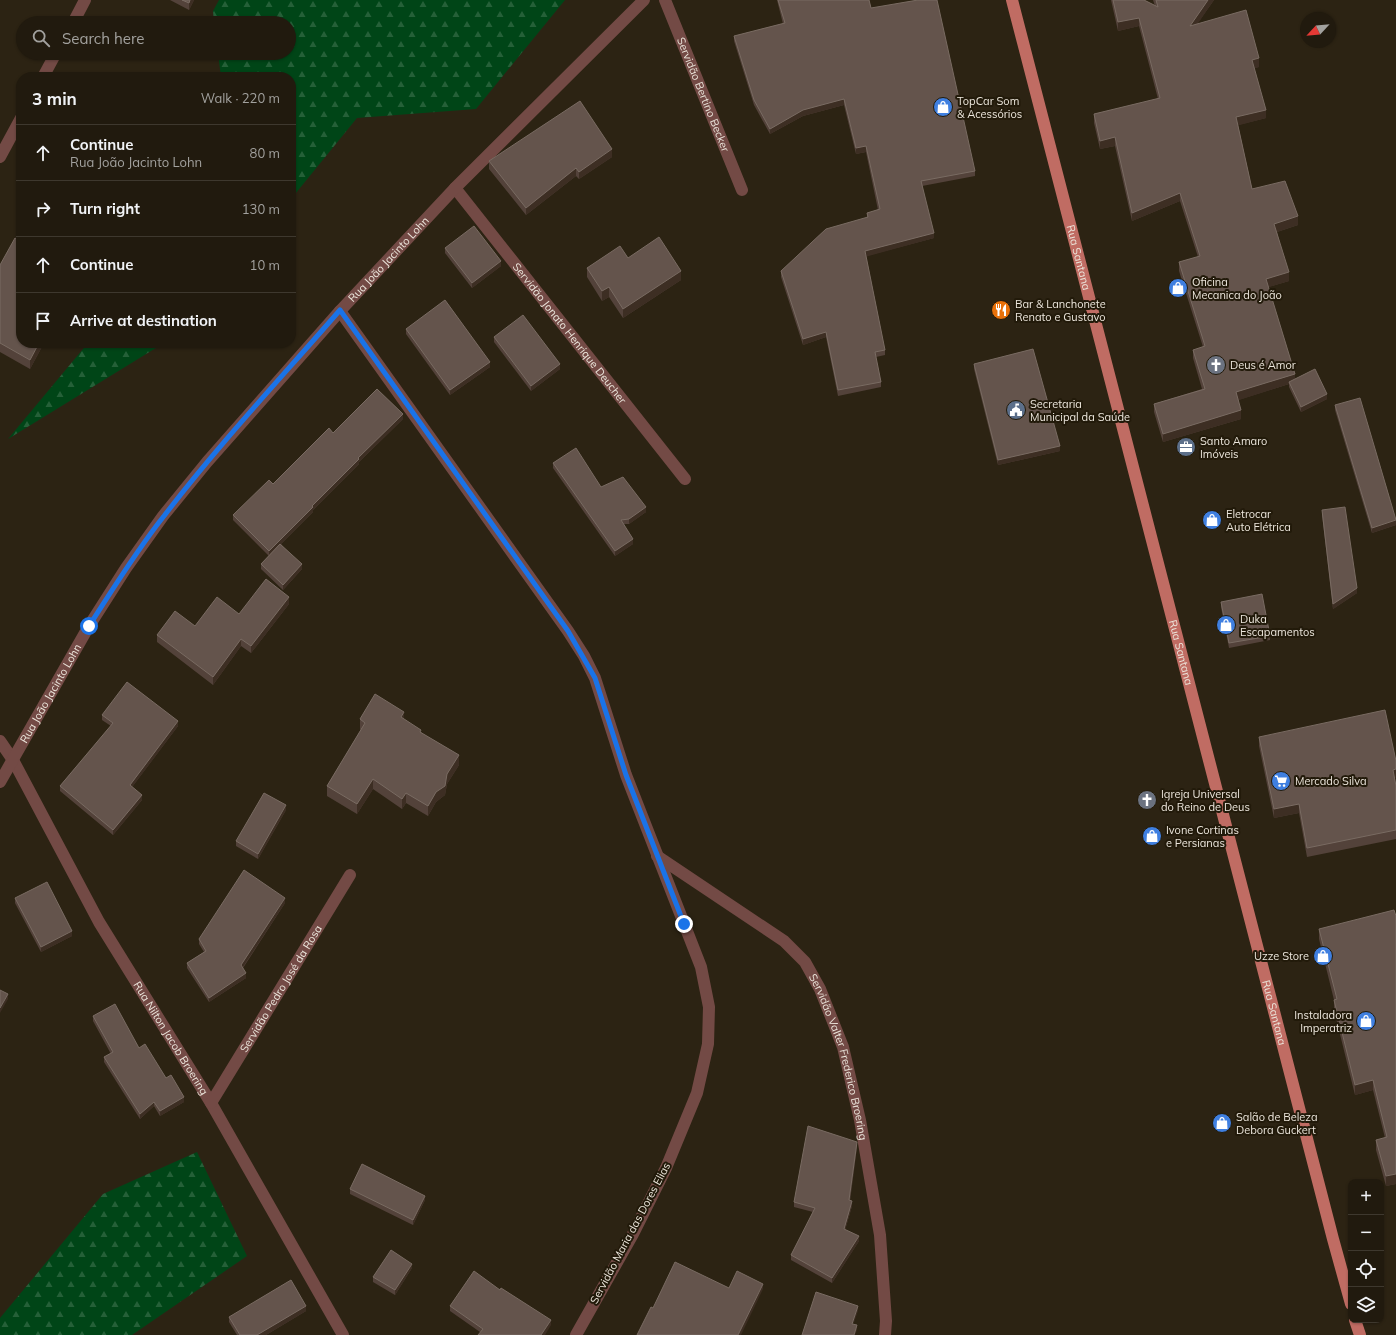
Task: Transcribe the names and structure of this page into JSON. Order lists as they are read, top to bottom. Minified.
{"streets":{"main road":["Rua Santana"],"street":["Servidão Bertino Becker","Rua João Jacinto Lohn","Servidão Jonato Henrique Deucher","Servidão Pedro José da Rosa","Rua Nilton Jacob Broering","Servidão Valter Frederico Broering","Servidão Maria das Dores Elias"]},"crossings":[["Rua João Jacinto Lohn","Servidão Jonato Henrique Deucher"],["Rua João Jacinto Lohn","Rua Nilton Jacob Broering"],["Rua João Jacinto Lohn","Servidão Maria das Dores Elias"],["Servidão Pedro José da Rosa","Rua Nilton Jacob Broering"],["Servidão Valter Frederico Broering","Servidão Maria das Dores Elias"]],"places":{"shop":["TopCar Som & Acessórios","Oficina Mecanica do João","Eletrocar Auto Elétrica","Duka Escapamentos","Ivone Cortinas e Persianas","Uzze Store","Instaladora Imperatriz","Salão de Beleza Debora Guckert"],"restaurant":["Bar & Lanchonete Renato e Gustavo"],"church":["Deus é Amor","Igreja Universal do Reino de Deus"],"public building":["Secretaria Municipal da Saúde"],"office":["Santo Amaro Imóveis"],"supermarket":["Mercado Silva"]},"north":"bottom left","page":{"search":"Search here","heading":["3 min","Walk · 220 m"],"list":[["Continue","Rua João Jacinto Lohn","80 m"],["Turn right","130 m"],["Continue","10 m"],"Arrive at destination"],"map_buttons":["+","−"]}}
